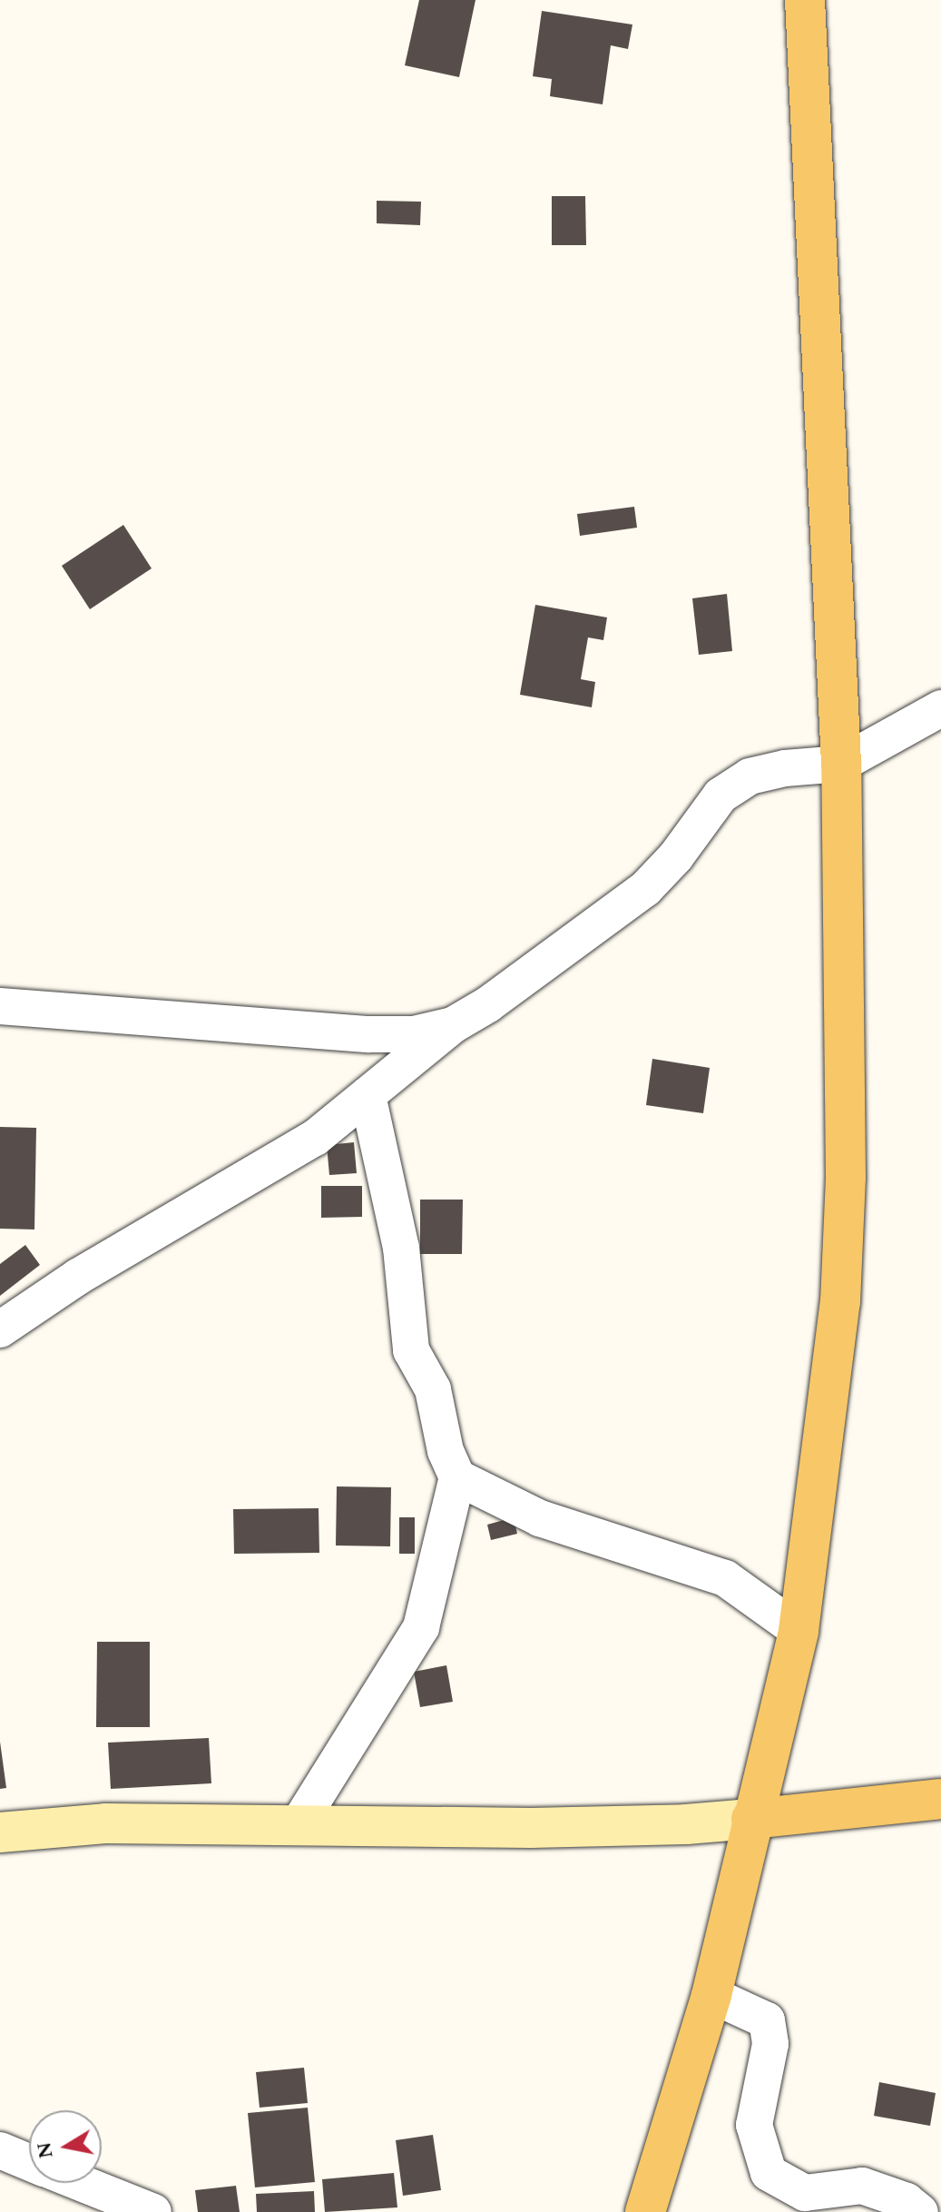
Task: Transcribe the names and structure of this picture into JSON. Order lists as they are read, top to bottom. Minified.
{"north":"left"}
